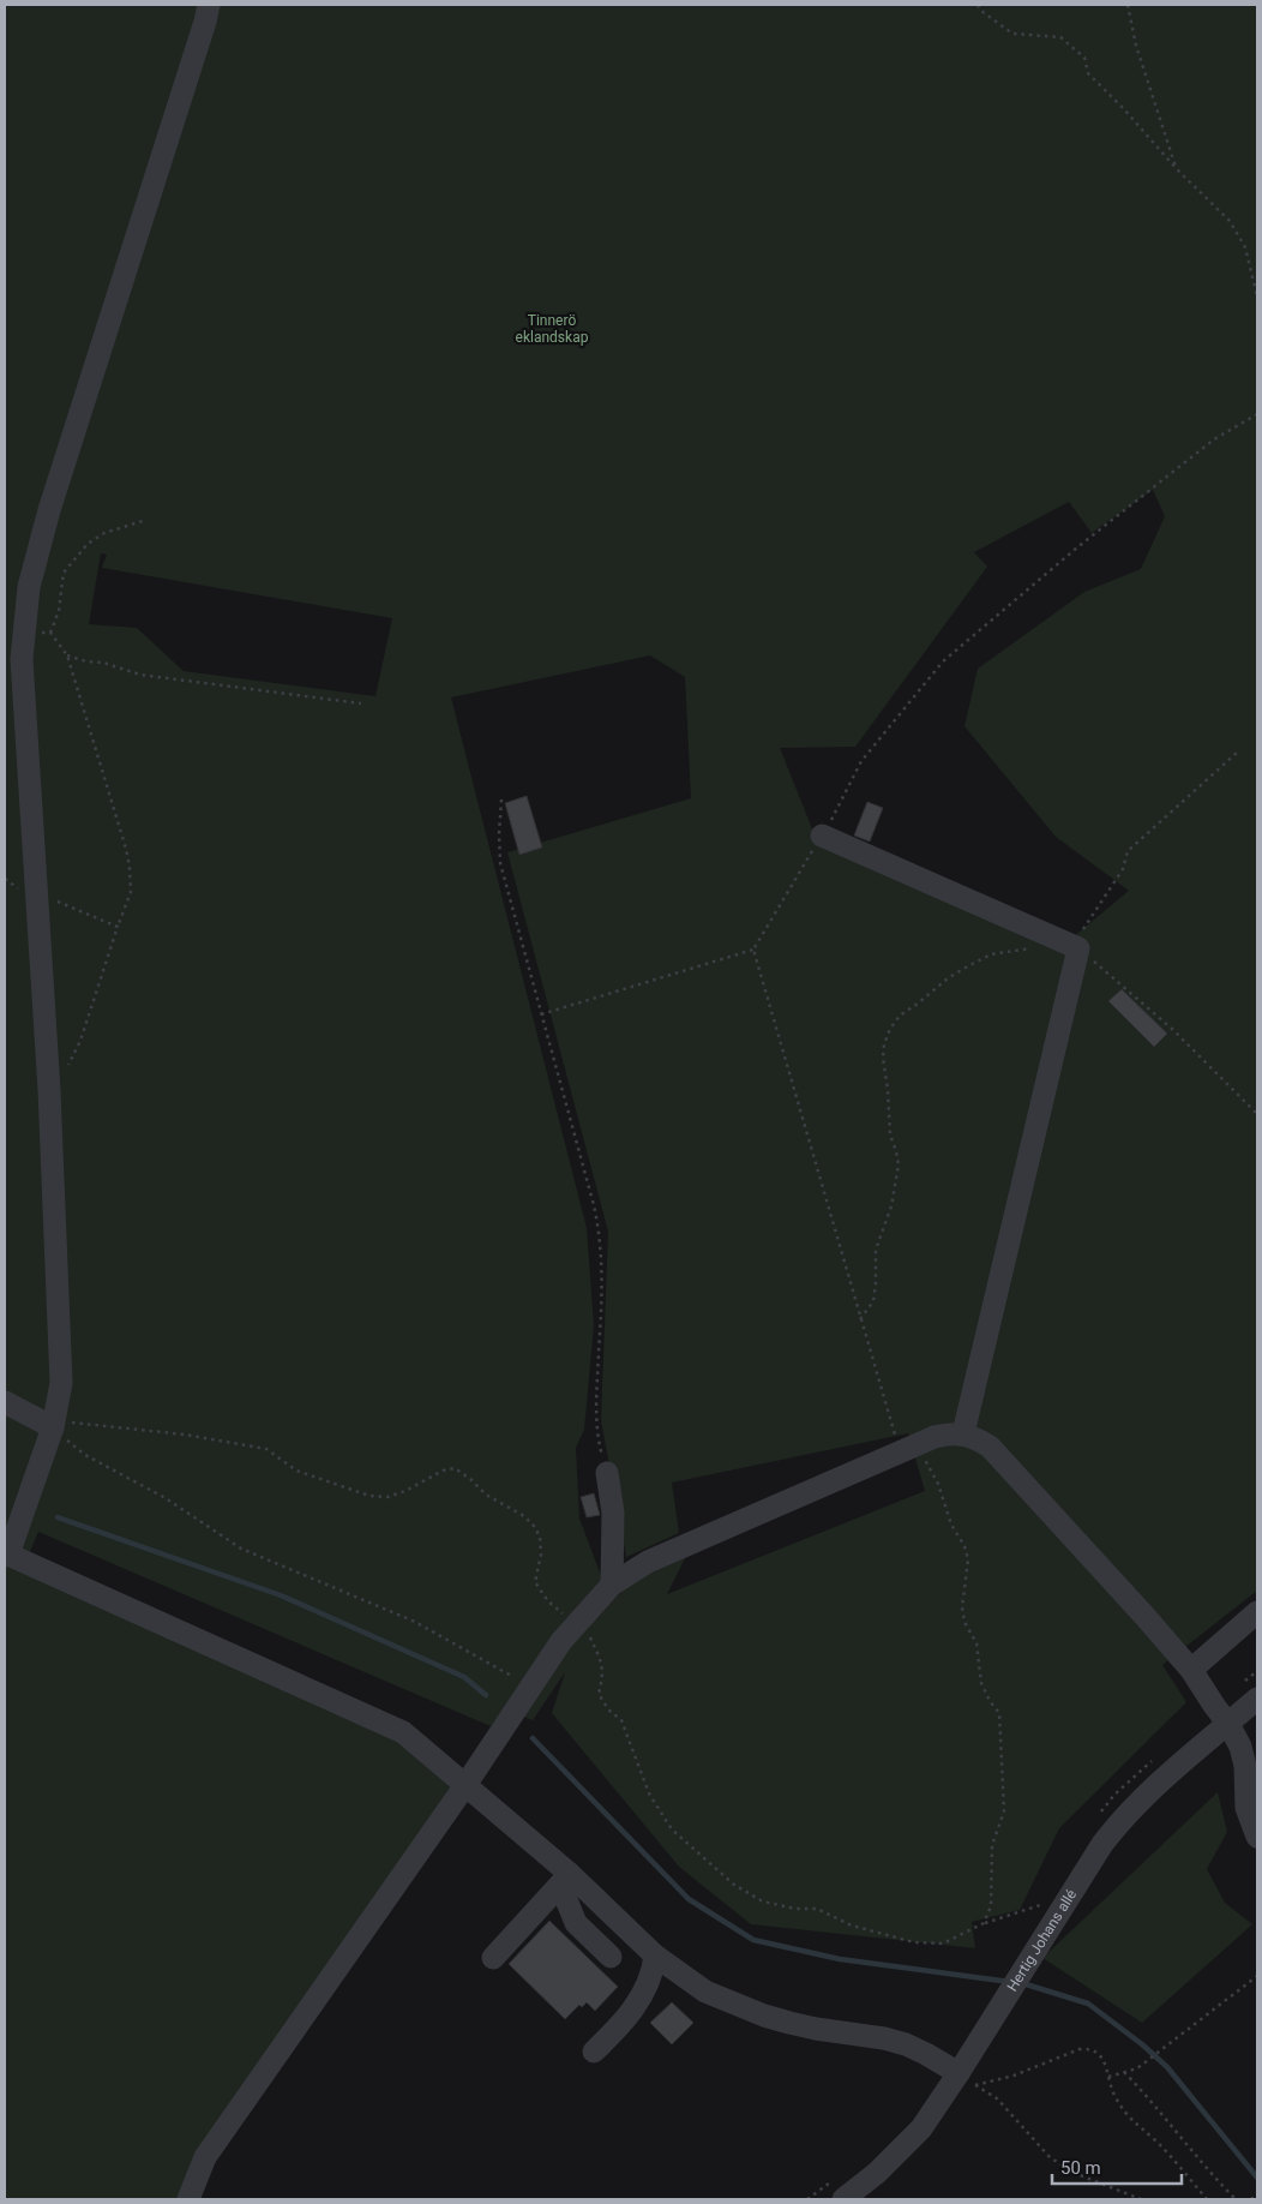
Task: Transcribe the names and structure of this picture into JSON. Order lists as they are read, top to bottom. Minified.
{"streets":{"street":["Hertig Johans allé"]},"parks":["Tinnerö eklandskap"],"scale_bar":"50 m"}
